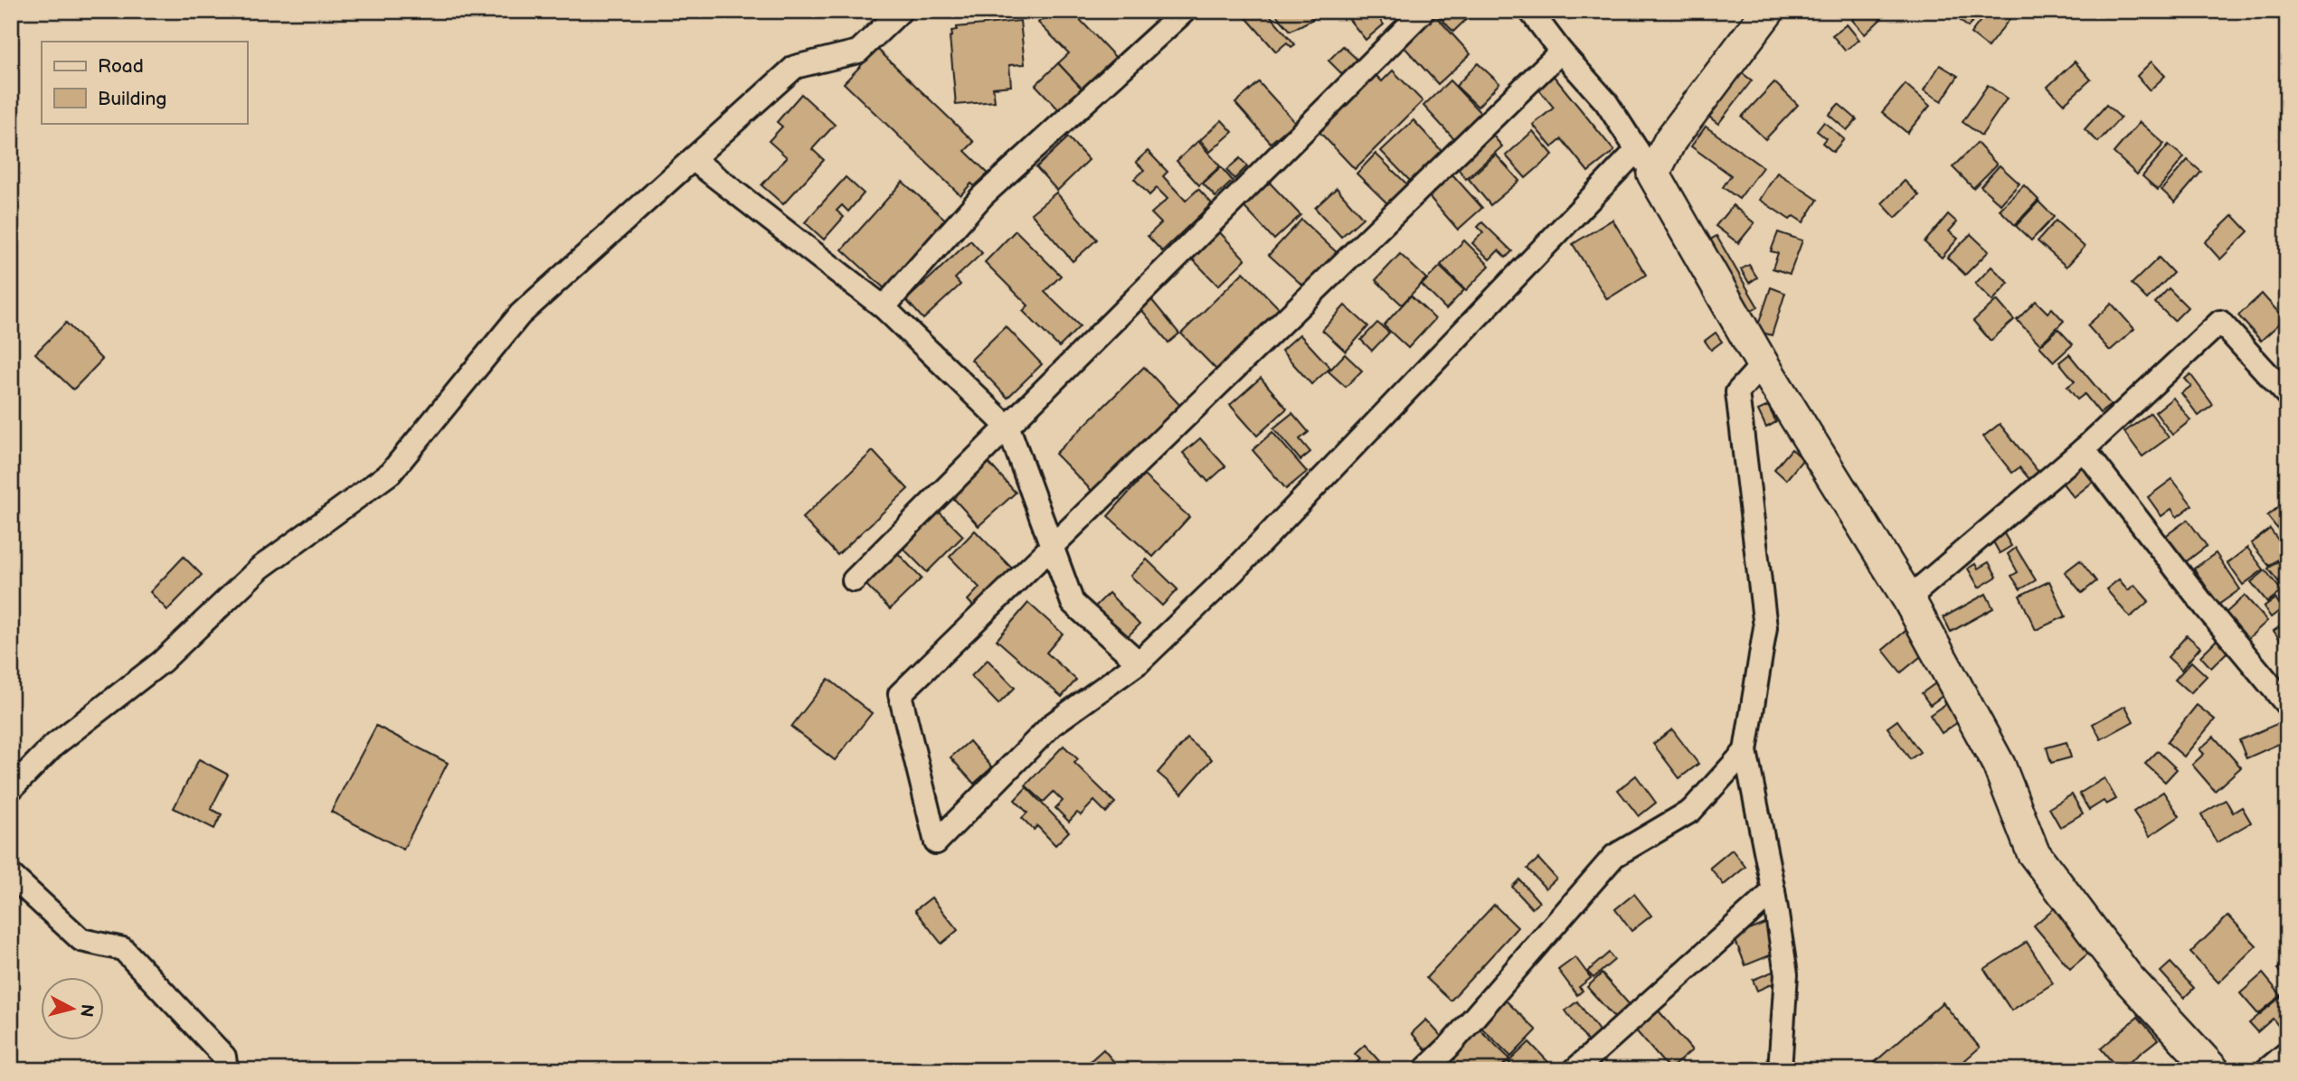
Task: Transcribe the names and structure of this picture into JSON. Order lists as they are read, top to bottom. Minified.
{"legend":["Road","Building"],"north":"right"}
